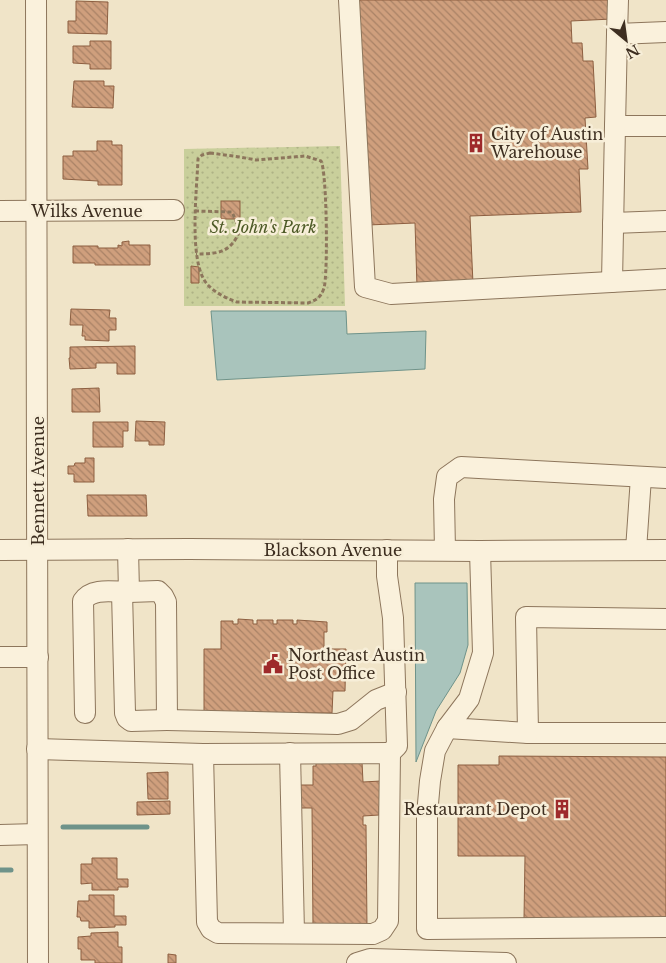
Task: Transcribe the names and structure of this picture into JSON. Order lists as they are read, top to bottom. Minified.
{"streets":{"street":["Wilks Avenue","Bennett Avenue","Blackson Avenue"]},"crossings":[["Wilks Avenue","Bennett Avenue"],["Bennett Avenue","Blackson Avenue"]],"parks":["St. John's Park"],"places":{"building":["City of Austin Warehouse","Restaurant Depot"],"public building":["Northeast Austin Post Office"]},"north":"bottom right"}
